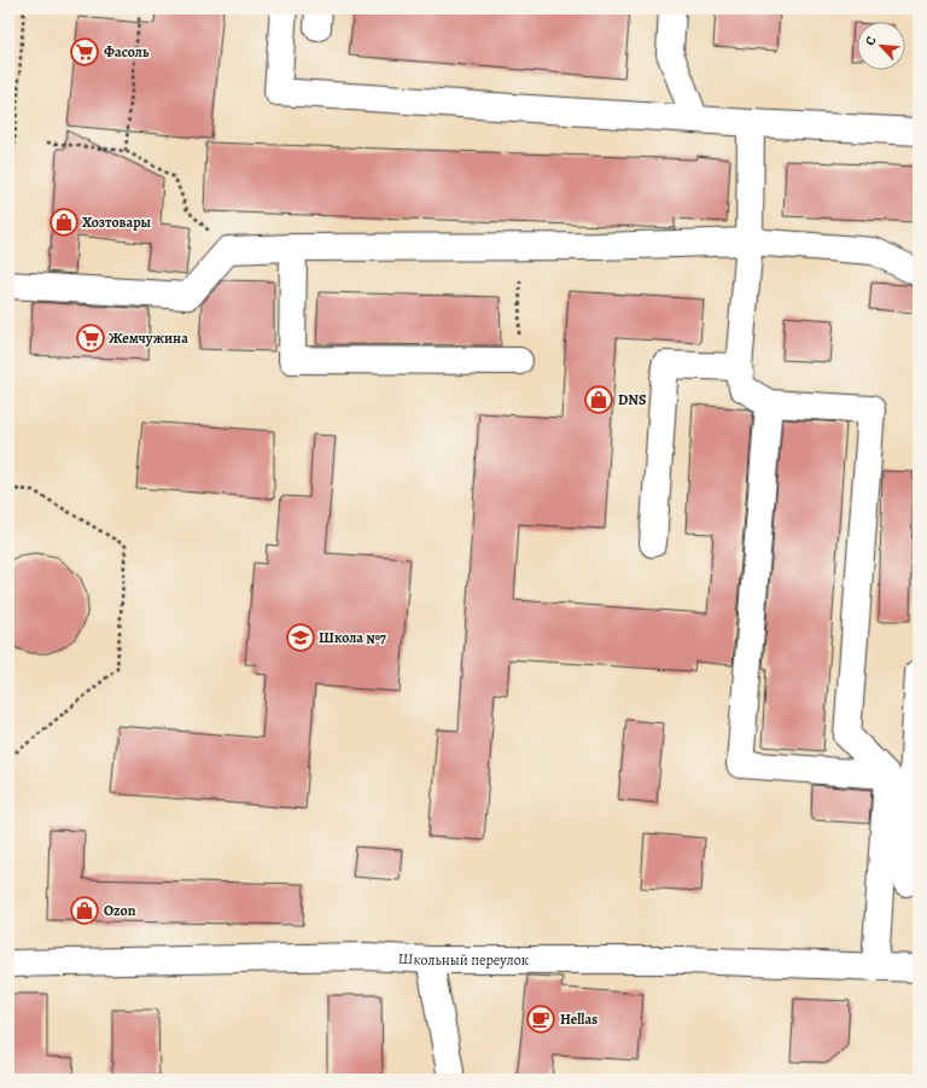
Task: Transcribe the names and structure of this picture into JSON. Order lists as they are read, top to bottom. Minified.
{"streets":{"street":["Школьный переулок"]},"places":{"supermarket":["Фасоль","Жемчужина"],"shop":["Хозтовары","DNS","Ozon"],"school or university":["Школа №7"],"cafe":["Hellas"]},"north":"top left"}
